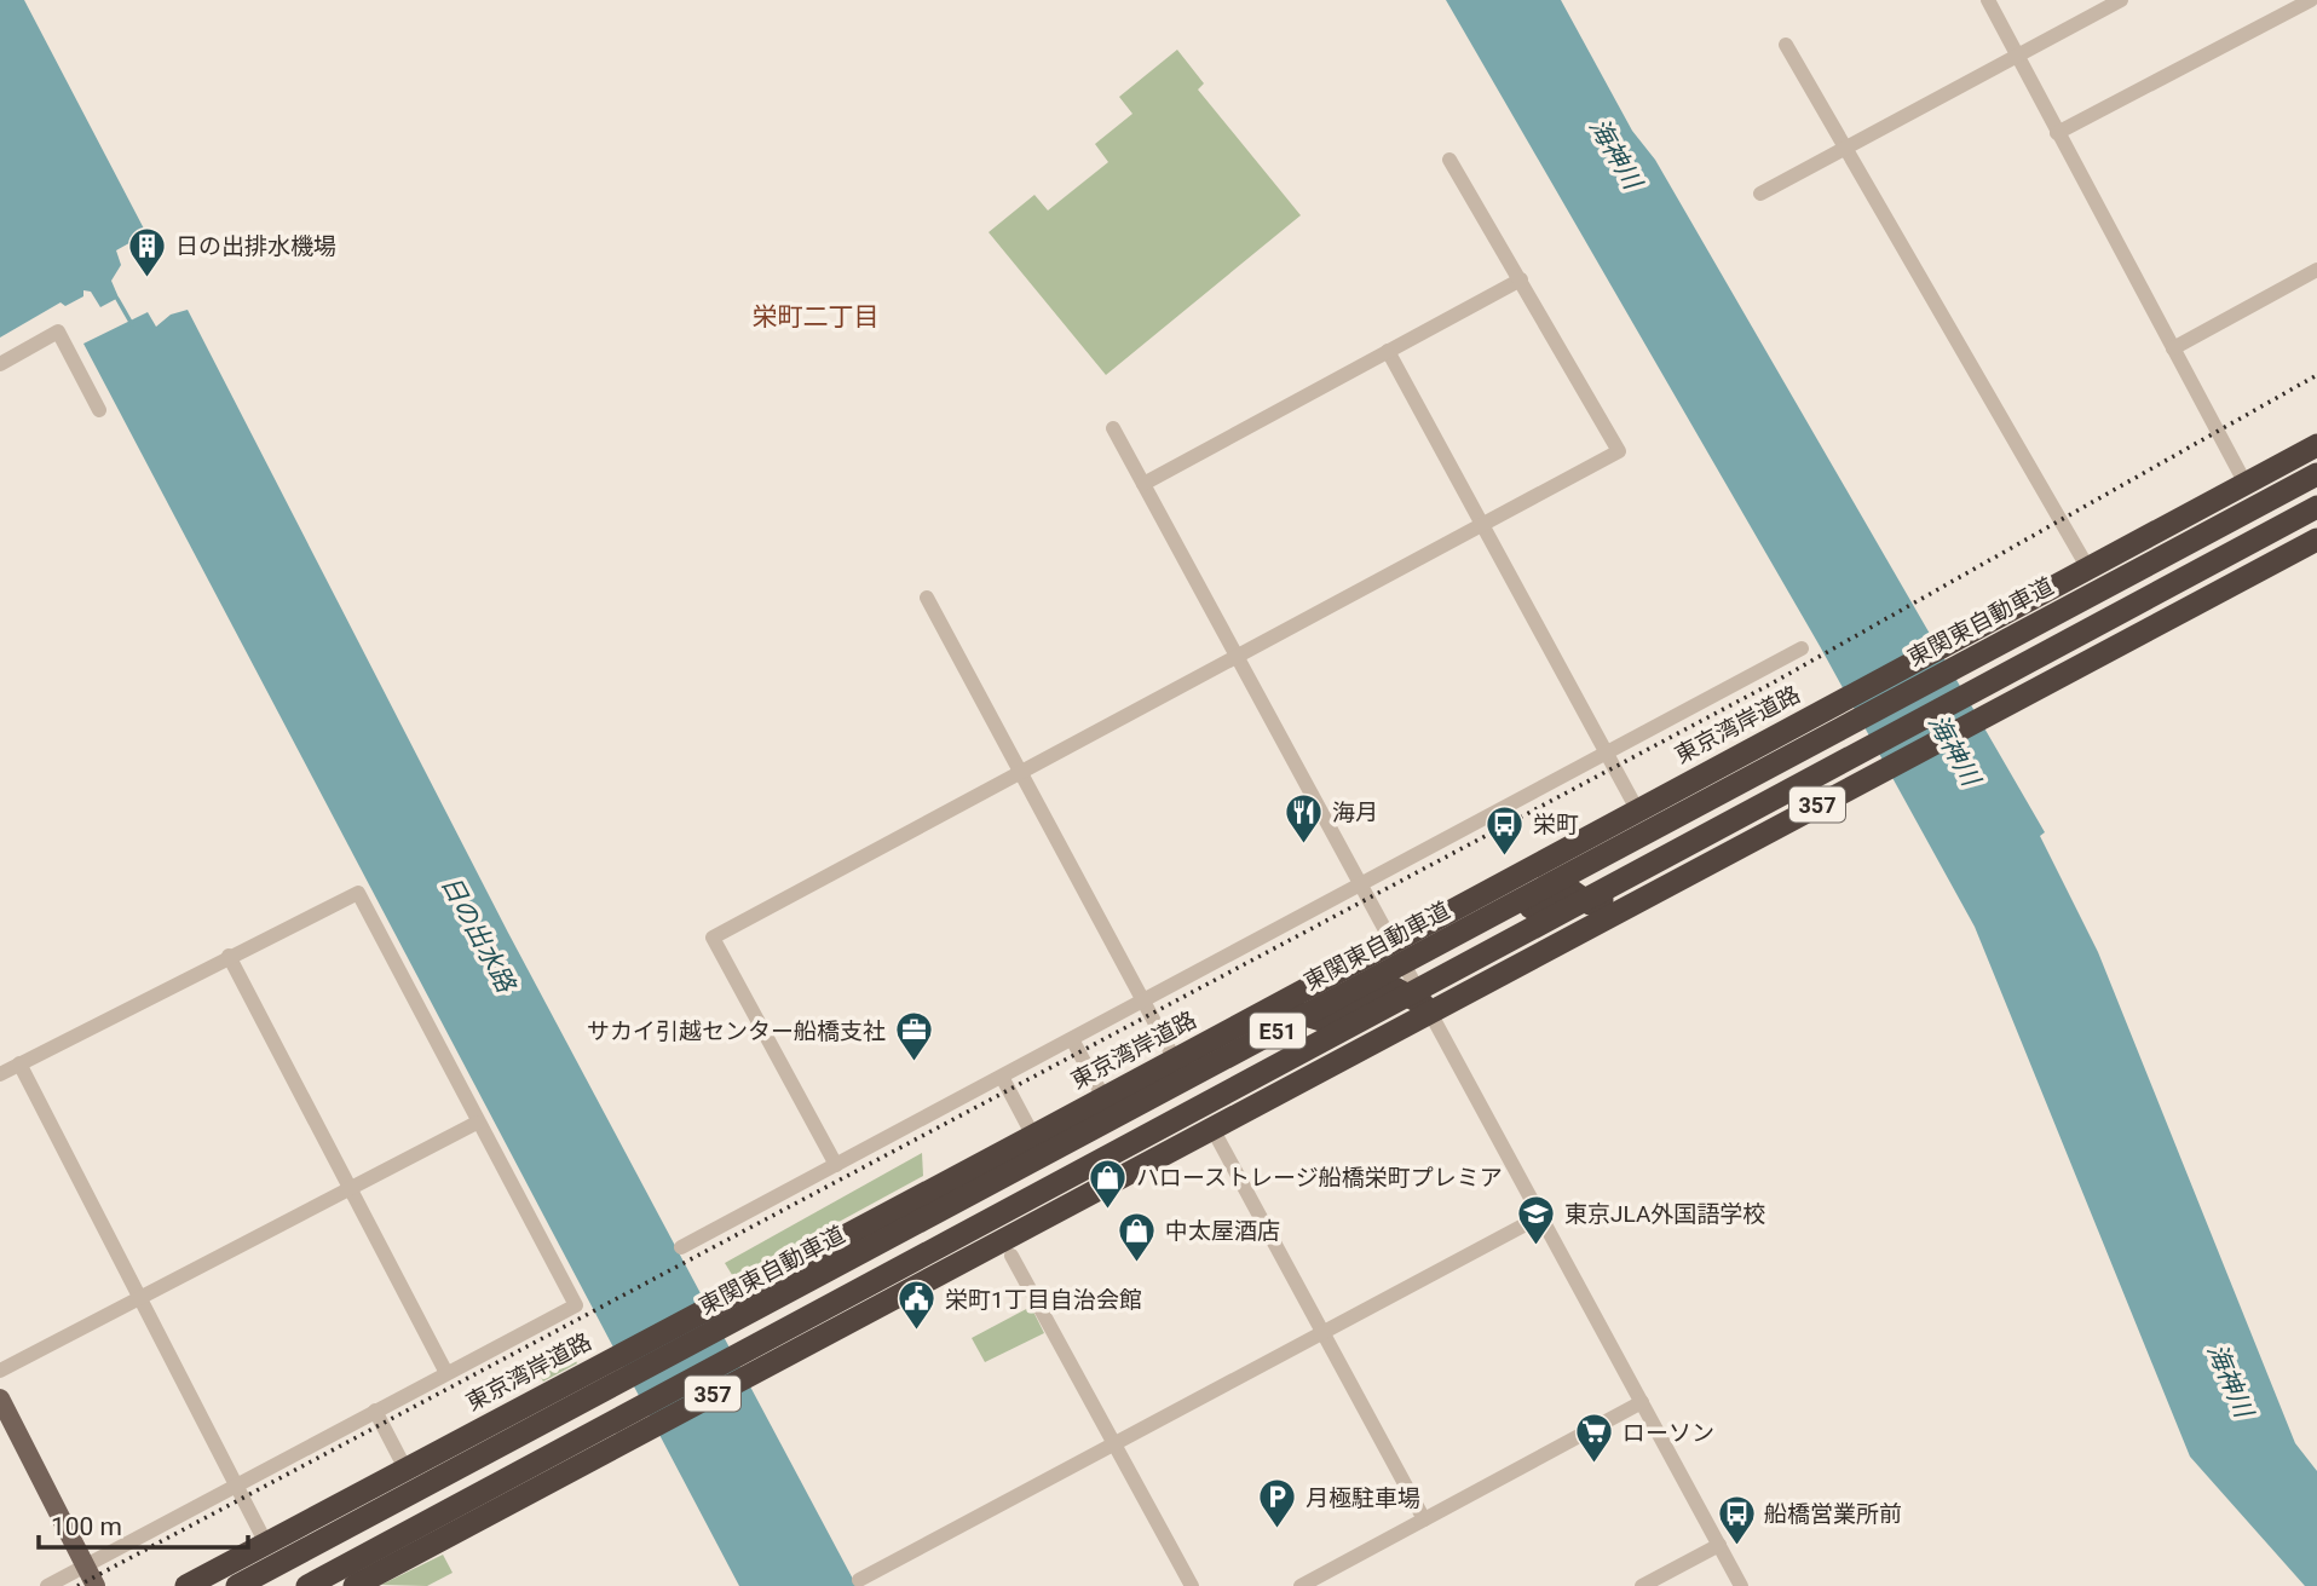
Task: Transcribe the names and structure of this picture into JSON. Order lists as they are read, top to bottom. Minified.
{"streets":{"highway":["東関東自動車道","東京湾岸道路","357","E51"]},"districts":["栄町二丁目"],"water":["海神川","日の出水路"],"places":{"building":["日の出排水機場"],"restaurant":["海月"],"bus stop":["栄町","船橋営業所前"],"office":["サカイ引越センター船橋支社"],"shop":["ハローストレージ船橋栄町プレミア","中太屋酒店"],"school or university":["東京JLA外国語学校"],"public building":["栄町1丁目自治会館"],"supermarket":["ローソン"],"parking":["月極駐車場"]},"scale_bar":"100 m"}
